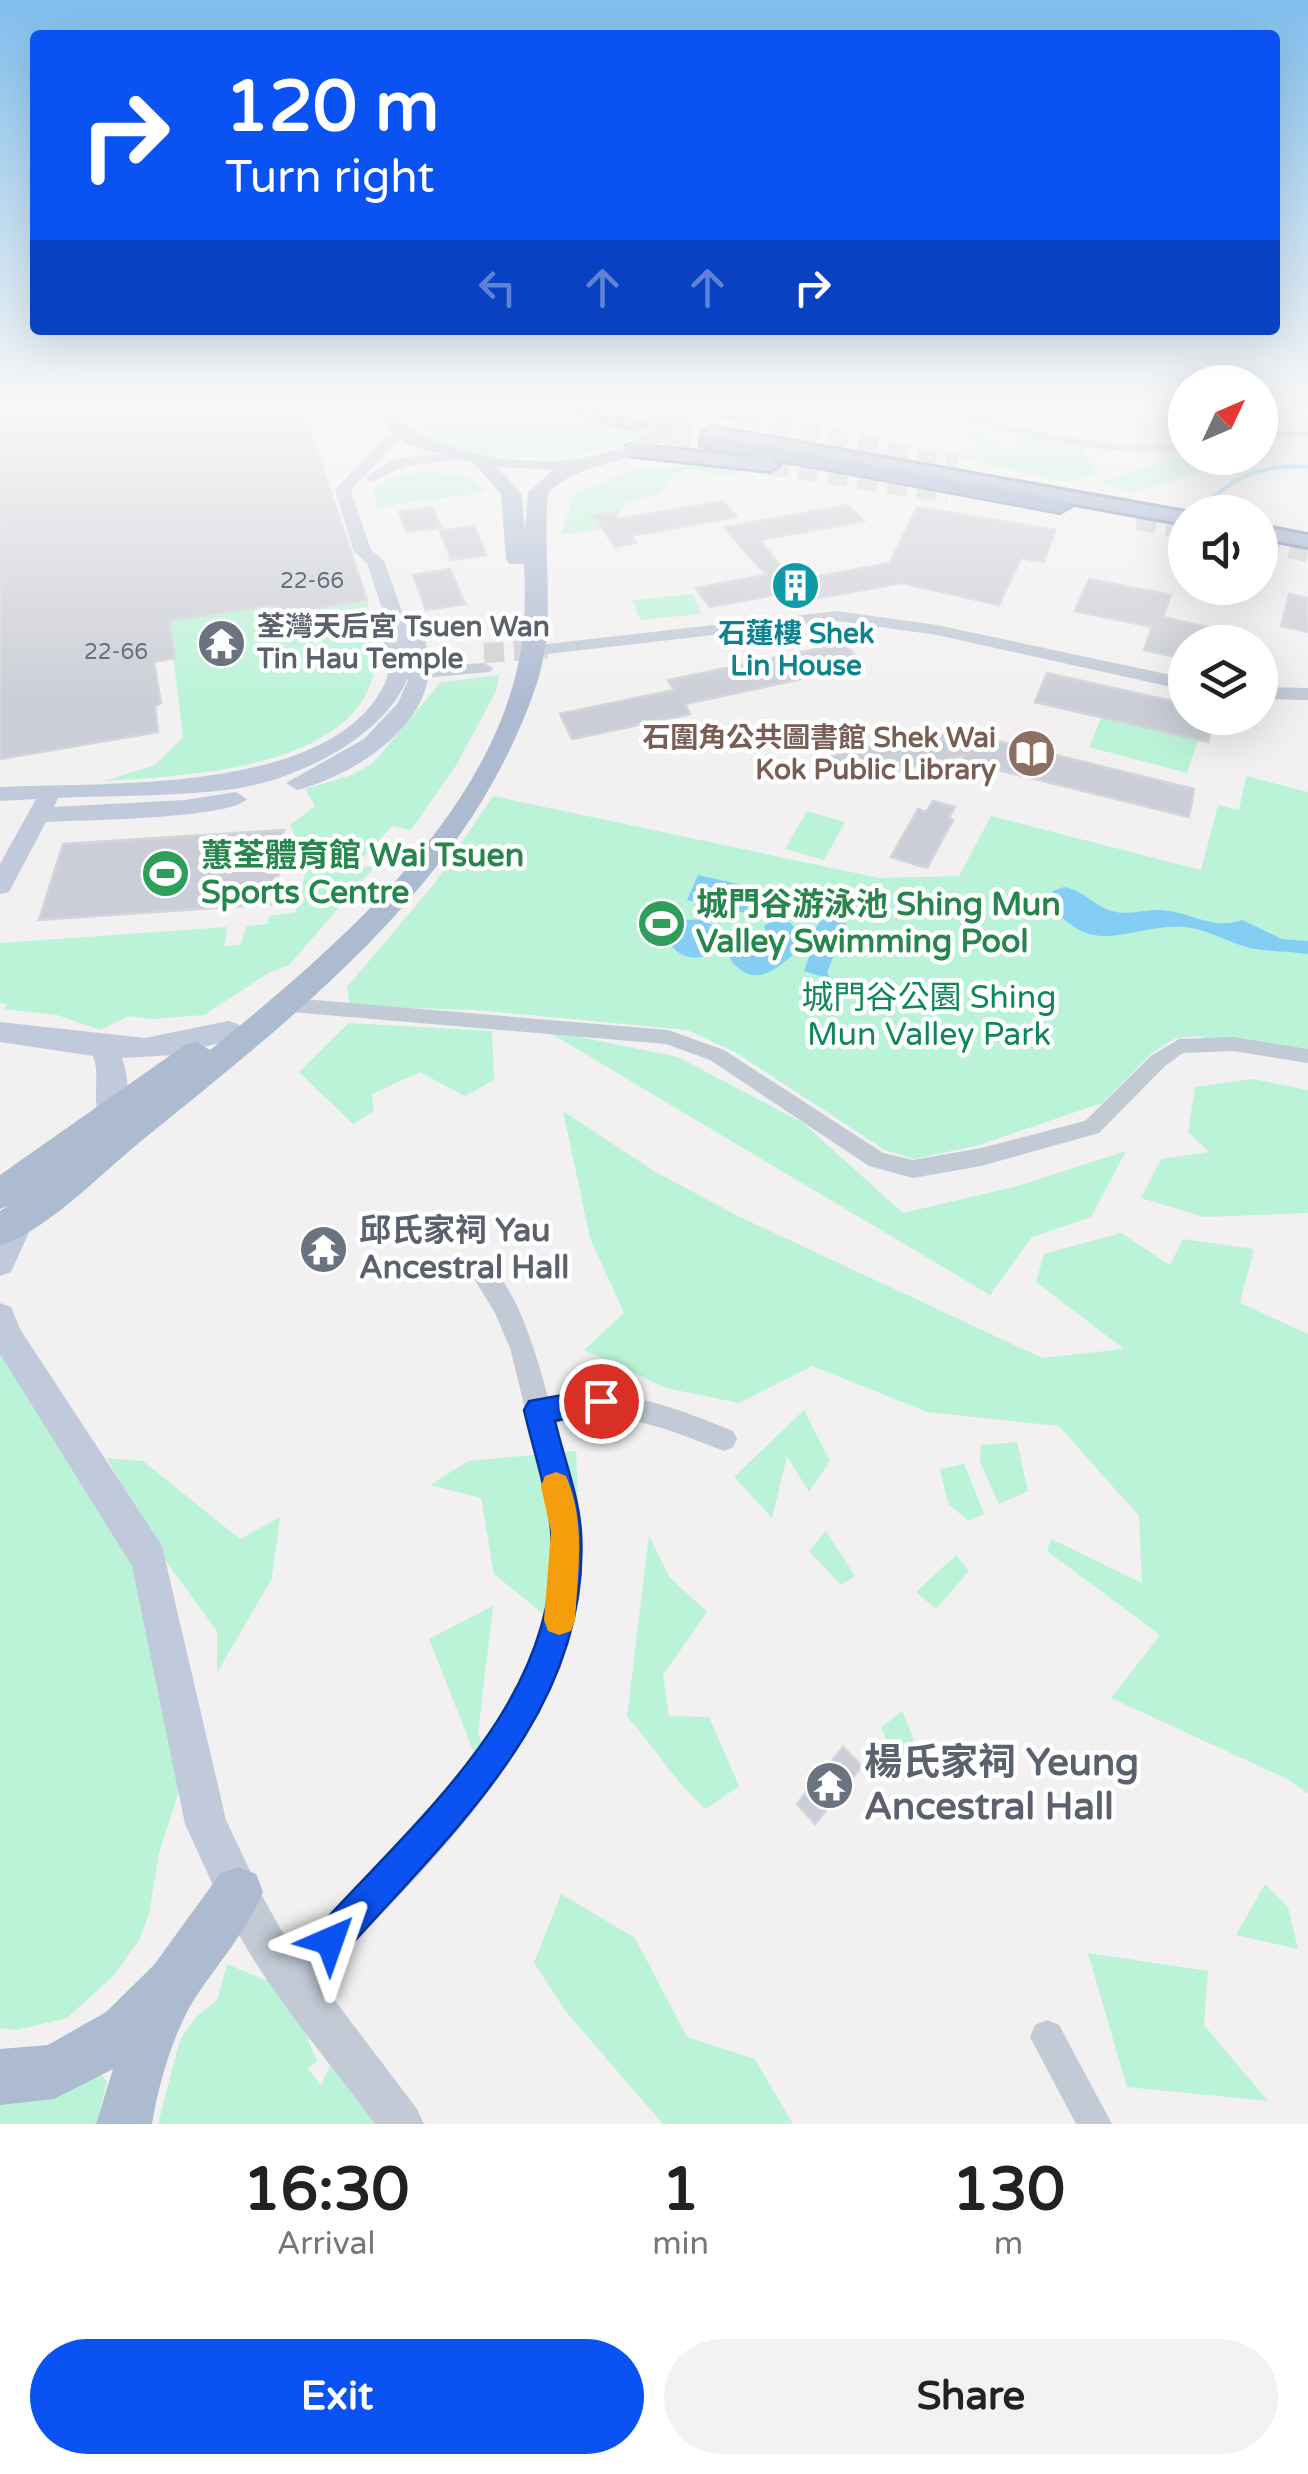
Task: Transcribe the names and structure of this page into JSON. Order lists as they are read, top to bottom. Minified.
{"parks":["城門谷公園 Shing Mun Valley Park"],"places":{"building":["石蓮樓 Shek Lin House"],"temple":["荃灣天后宮 Tsuen Wan Tin Hau Temple","邱氏家祠 Yau Ancestral Hall","楊氏家祠 Yeung Ancestral Hall"],"library":["石圍角公共圖書館 Shek Wai Kok Public Library"],"sports":["蕙荃體育館 Wai Tsuen Sports Centre","城門谷游泳池 Shing Mun Valley Swimming Pool"]},"house_numbers":["22-66","22-66"],"north":"top right","page":{"turn":["120 m","Turn right"],"eta":["16:30","Arrival","1","min","130","m"],"buttons":["Exit","Share"]}}
